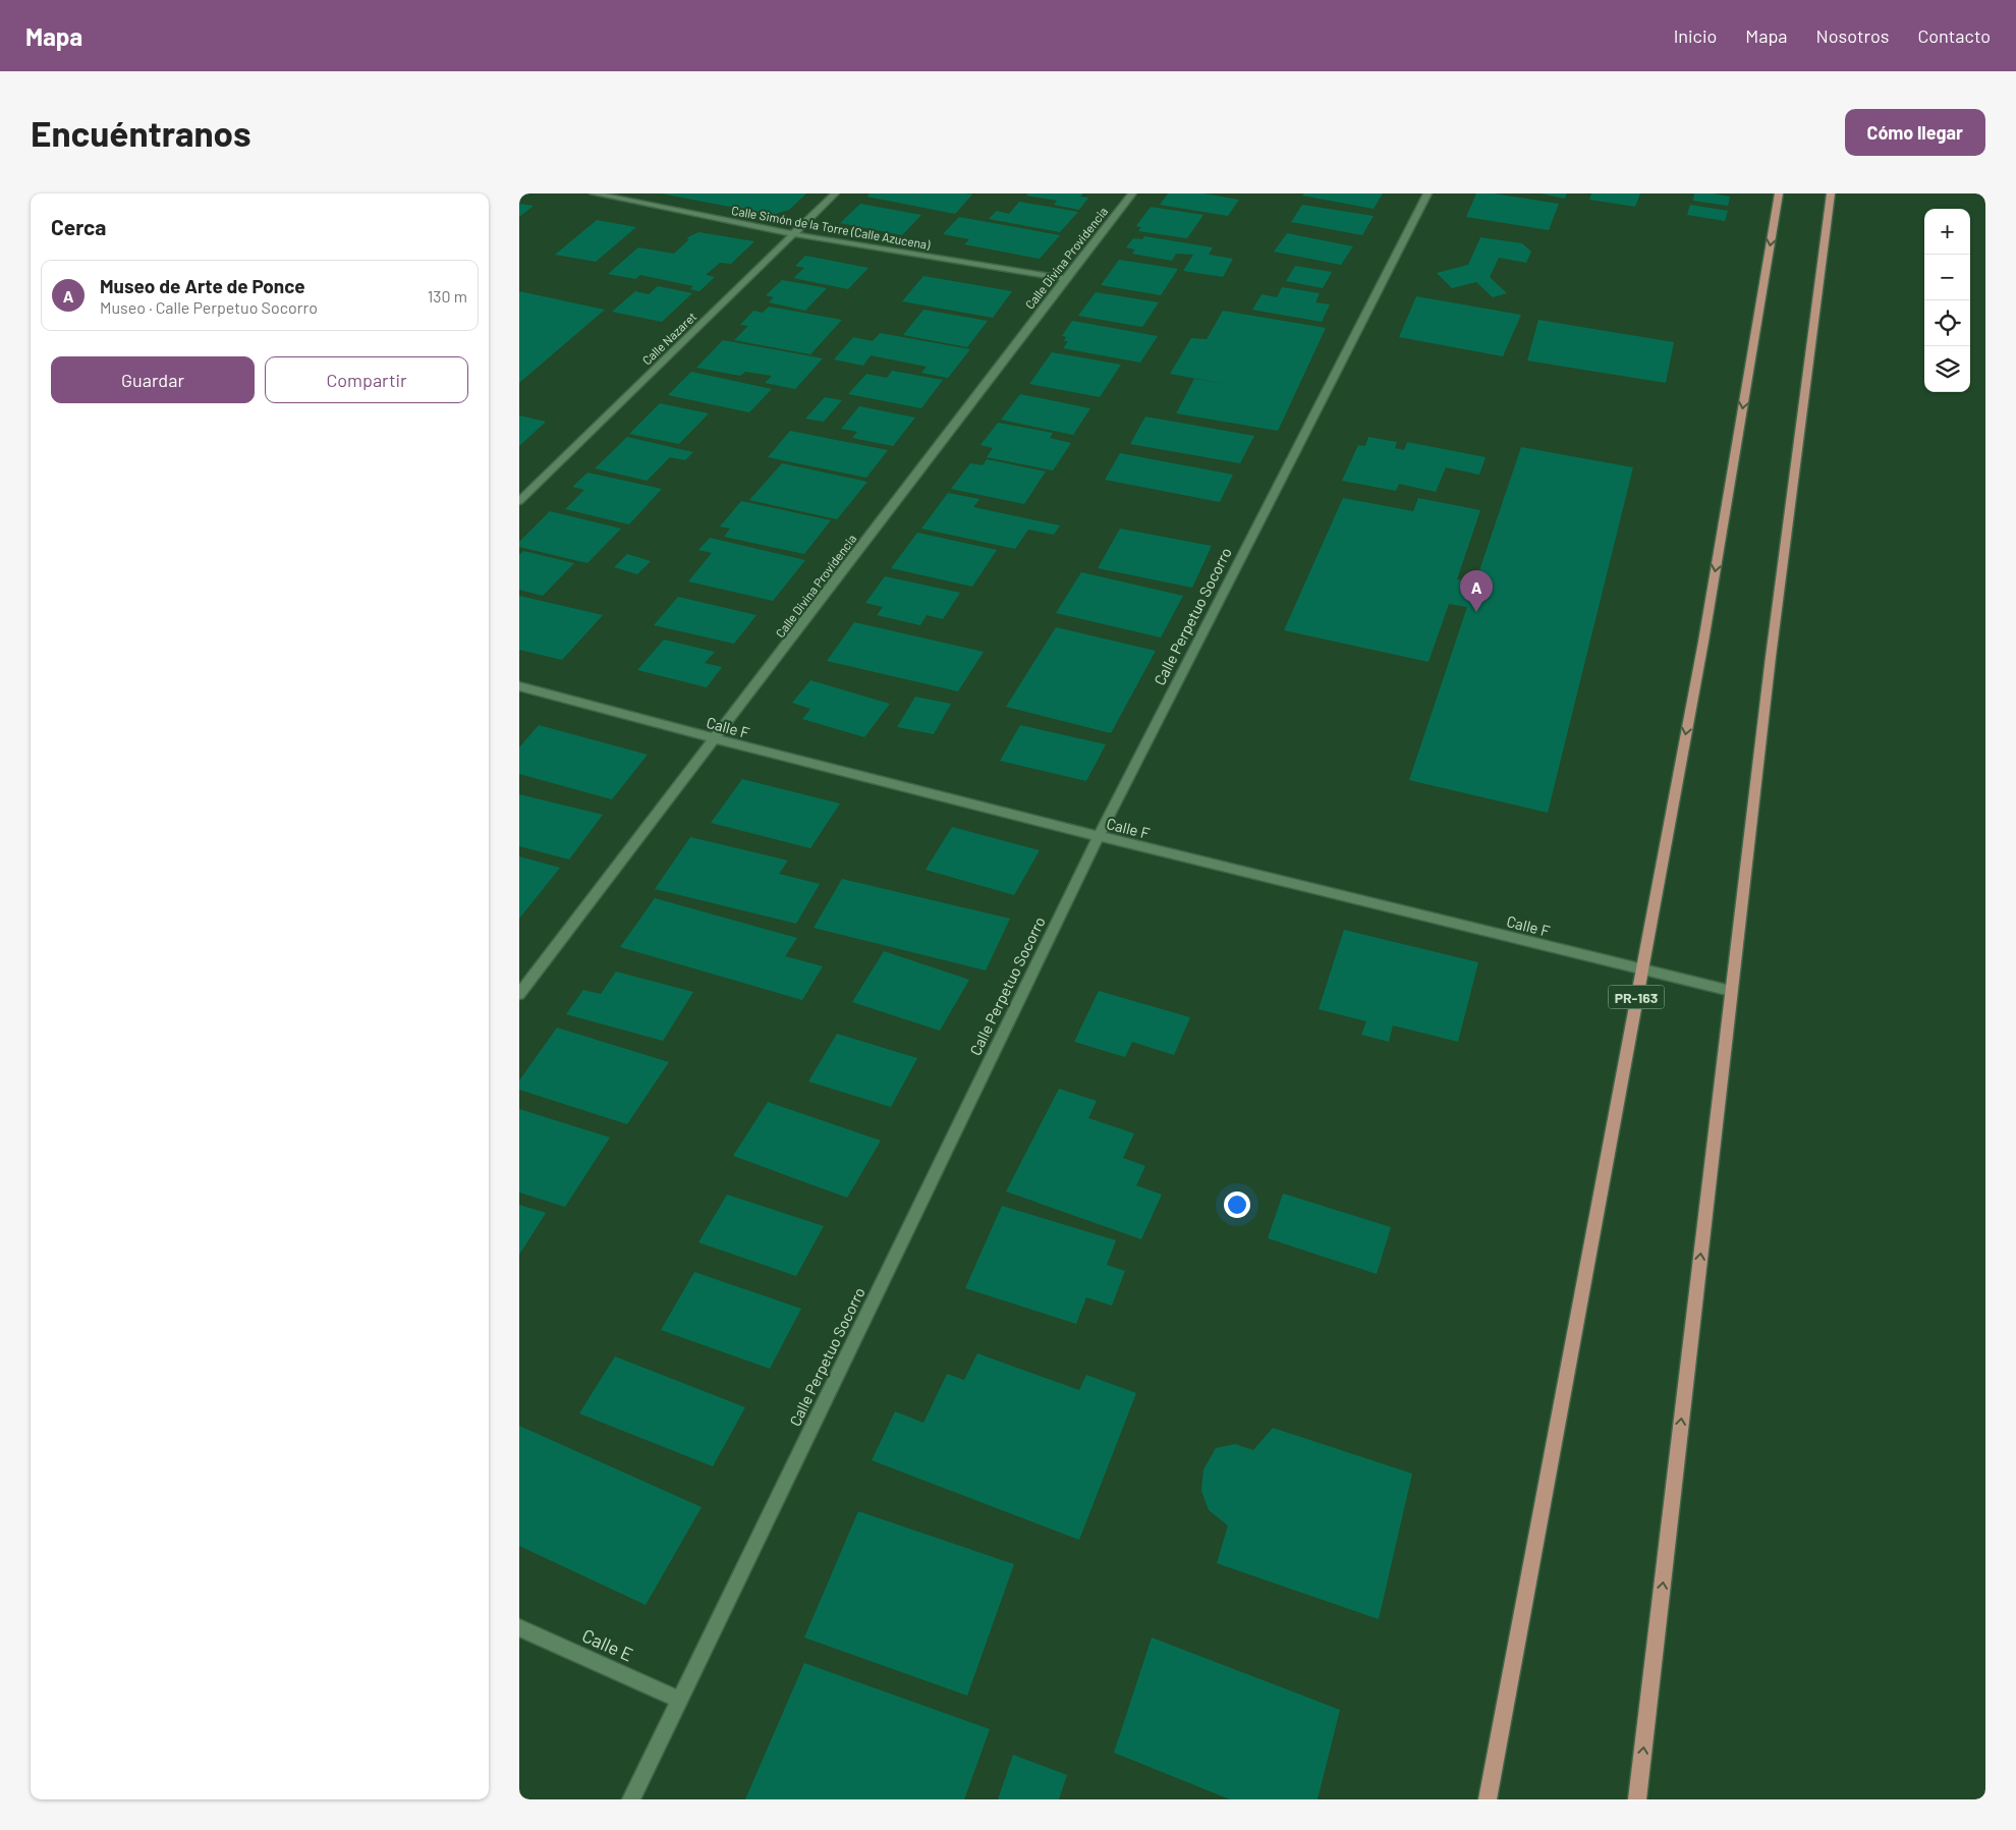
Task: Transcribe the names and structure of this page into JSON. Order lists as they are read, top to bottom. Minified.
{"streets":{"main road":["PR-163"],"street":["Calle Simón de la Torre (Calle Azucena)","Calle Divina Providencia","Calle Nazaret","Calle Perpetuo Socorro","Calle F","Calle E"]},"crossings":[["Calle Simón de la Torre (Calle Azucena)","Calle Divina Providencia"],["Calle Simón de la Torre (Calle Azucena)","Calle Nazaret"],["Calle Divina Providencia","Calle F"],["Calle Perpetuo Socorro","Calle F"],["Calle Perpetuo Socorro","Calle E"],["Calle F","PR-163"]],"page":{"header":"Mapa","nav":["Inicio","Mapa","Nosotros","Contacto"],"buttons":["Cómo llegar",["Guardar","Compartir"]],"title":"Encuéntranos","heading":"Cerca","map_buttons":["+","−"],"list":[{"mark":"A","name":"Museo de Arte de Ponce","note":"Museo · Calle Perpetuo Socorro","value":"130 m"}],"pins":"A"}}
